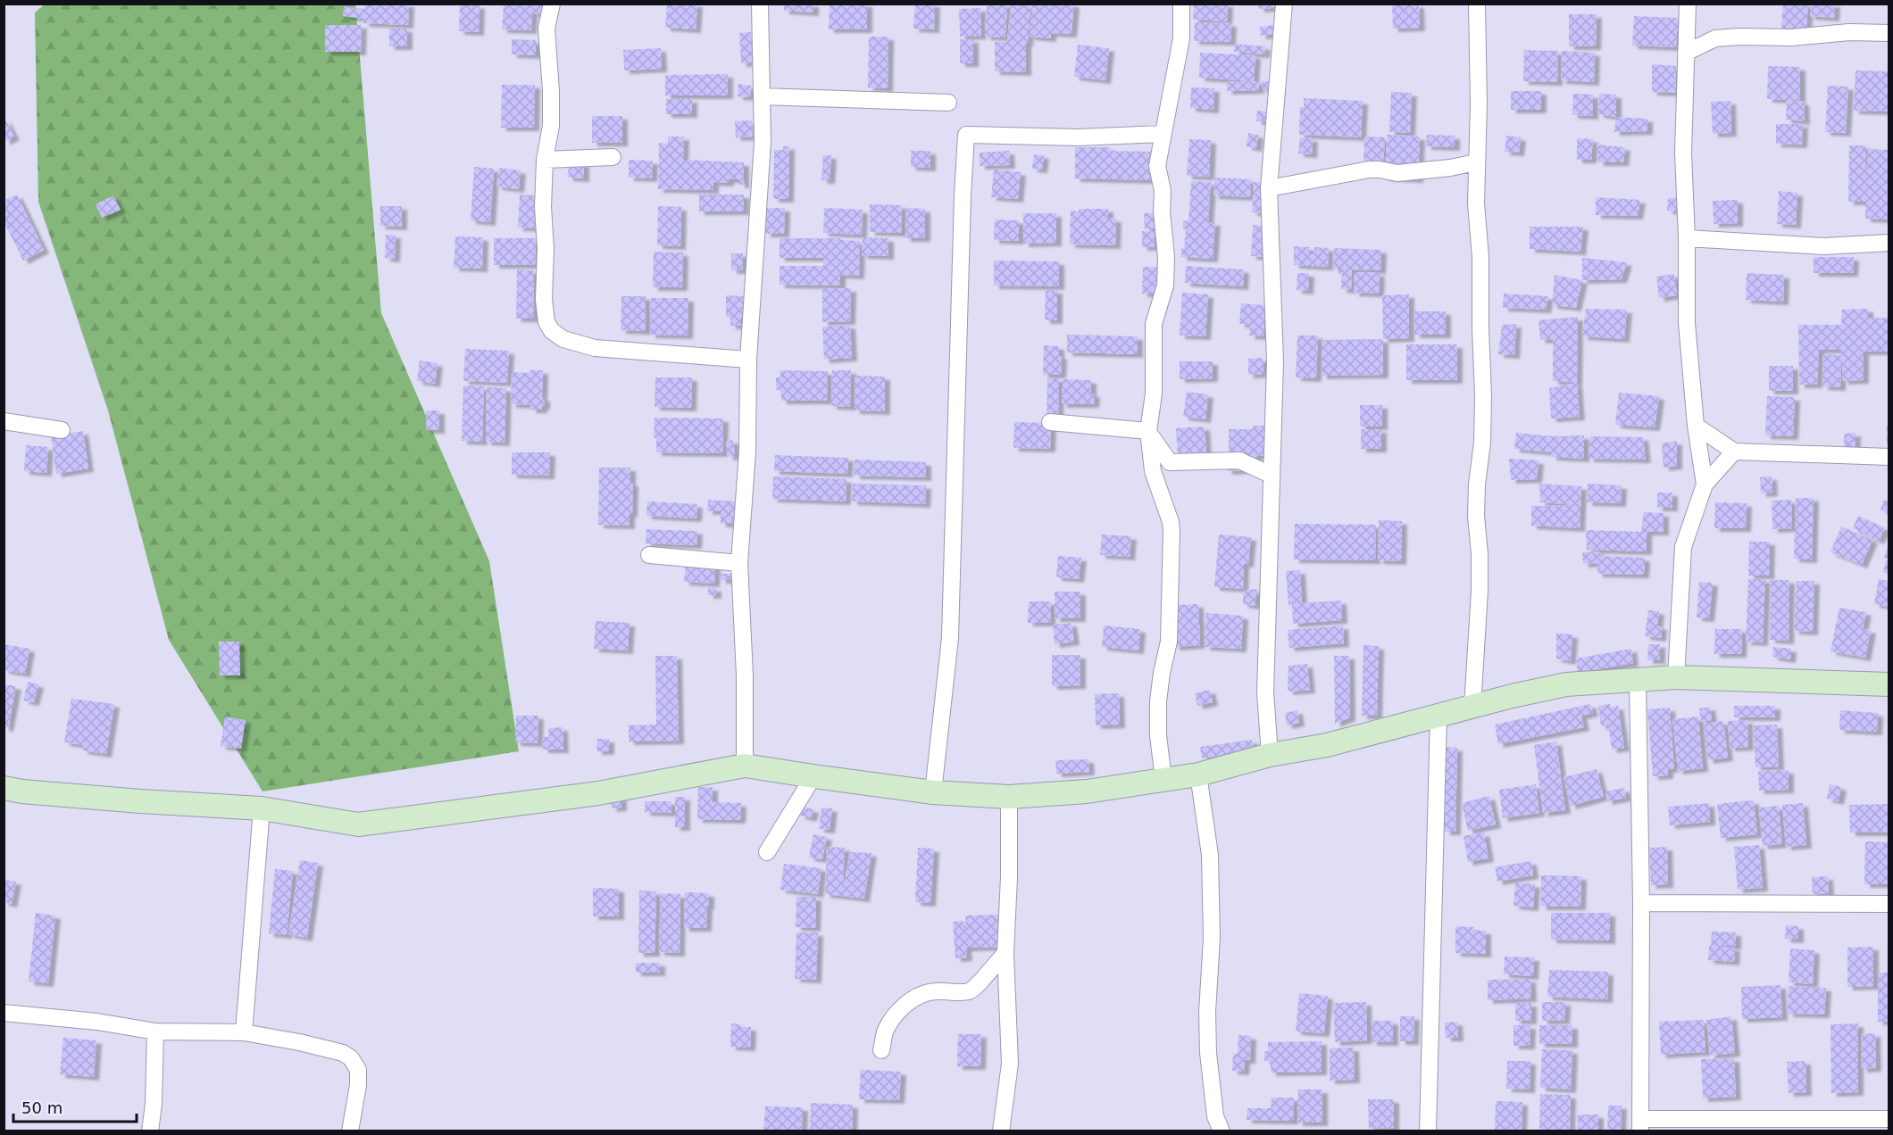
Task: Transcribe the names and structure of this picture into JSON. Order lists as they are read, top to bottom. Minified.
{"scale_bar":"50 m"}
